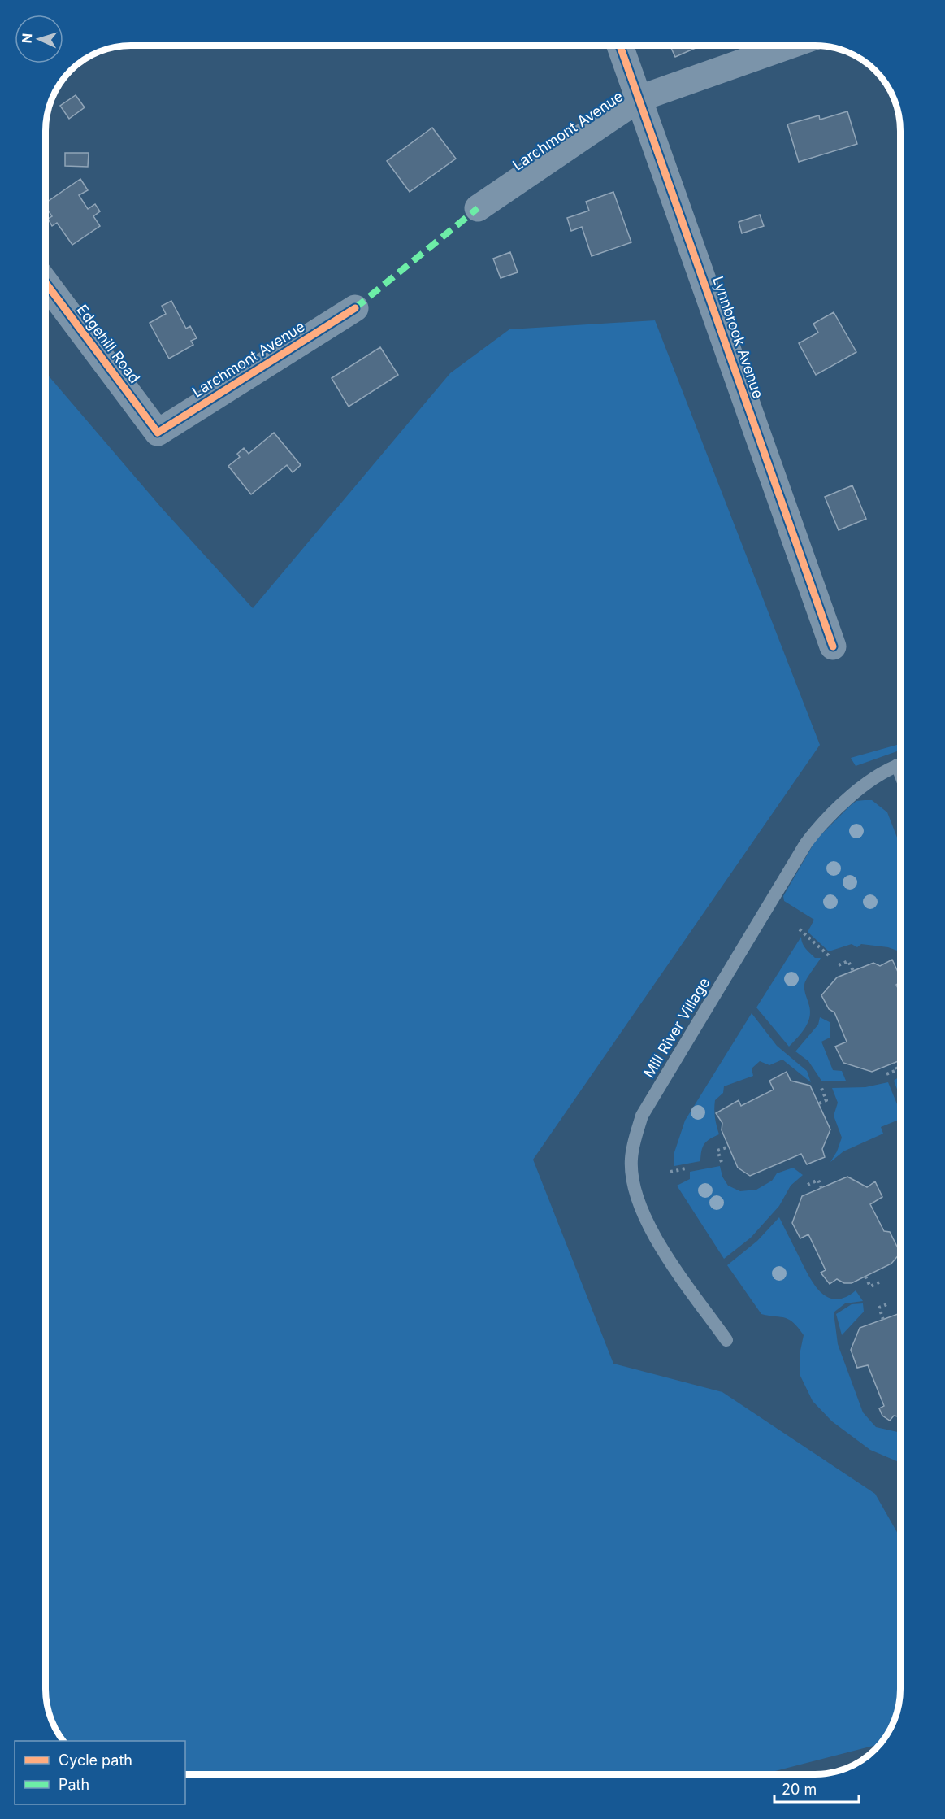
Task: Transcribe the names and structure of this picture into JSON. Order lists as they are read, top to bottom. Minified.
{"streets":{"street":["Larchmont Avenue","Lynnbrook Avenue","Edgehill Road"],"lane":["Mill River Village"]},"crossings":[["Larchmont Avenue","Lynnbrook Avenue"],["Larchmont Avenue","Edgehill Road"]],"legend":["Cycle path","Path"],"scale_bar":"20 m","north":"left"}
